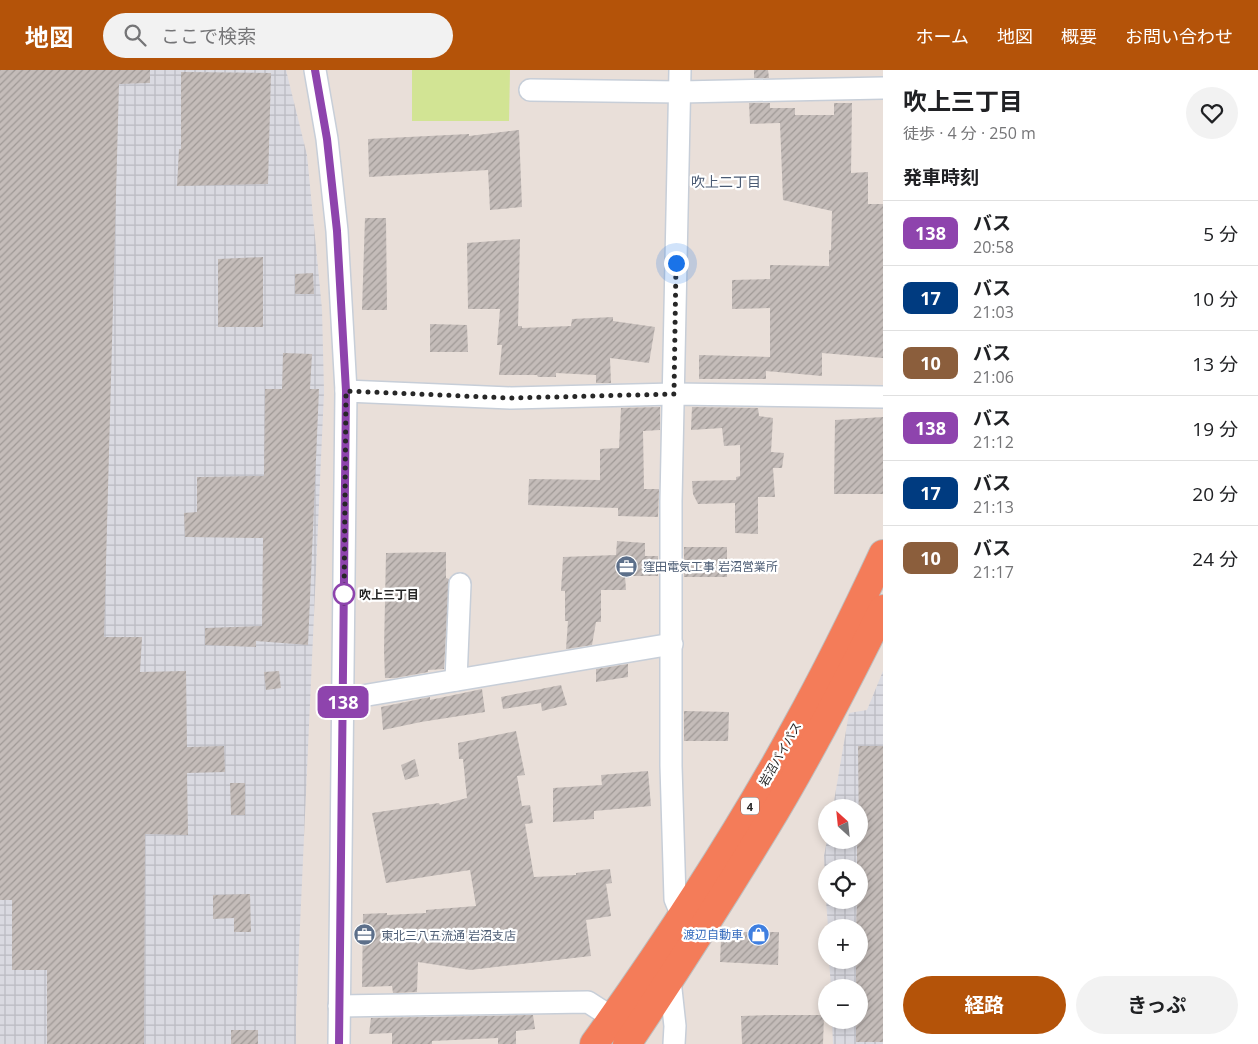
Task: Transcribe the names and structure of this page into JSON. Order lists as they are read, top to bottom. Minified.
{"streets":{"highway":["岩沼バイパス","4"]},"districts":["吹上二丁目"],"places":{"office":["窪田電気工事 岩沼営業所","東北三八五流通 岩沼支店"],"other":["吹上三丁目"],"shop":["渡辺自動車"]},"lines":["bus line 138"],"north":"top left","page":{"header":"地図","search":"ここで検索","nav":["ホーム","地図","概要","お問い合わせ"],"on_map":"138","heading":[["吹上三丁目","徒歩 · 4 分 · 250 m"],"発車時刻"],"list":[{"mark":"138","name":"バス","note":"20:58","value":"5 分"},{"mark":"17","name":"バス","note":"21:03","value":"10 分"},{"mark":"10","name":"バス","note":"21:06","value":"13 分"},{"mark":"138","name":"バス","note":"21:12","value":"19 分"},{"mark":"17","name":"バス","note":"21:13","value":"20 分"},{"mark":"10","name":"バス","note":"21:17","value":"24 分"}],"map_buttons":["+","−"],"buttons":["経路","きっぷ"]}}
